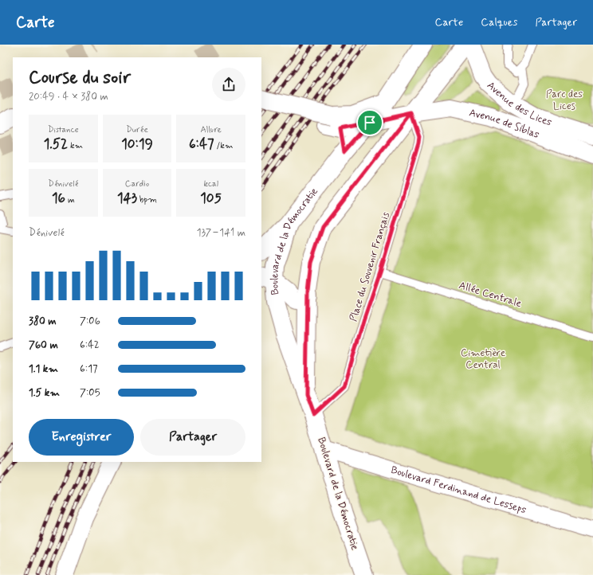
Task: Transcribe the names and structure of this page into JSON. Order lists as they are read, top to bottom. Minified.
{"streets":{"main road":["Avenue des Lices","Avenue de Siblas","Boulevard de la Démocratie"],"street":["Boulevard Ferdinand de Lesseps"],"lane":["Place du Souvenir Français","Allée Centrale"]},"crossings":[["Avenue de Siblas","Boulevard de la Démocratie"],["Avenue de Siblas","Place du Souvenir Français"],["Boulevard de la Démocratie","Place du Souvenir Français"],["Boulevard de la Démocratie","Boulevard Ferdinand de Lesseps"],["Place du Souvenir Français","Allée Centrale"]],"parks":["Parc des Lices","Cimetière Central"],"page":{"header":"Carte","nav":["Carte","Calques","Partager"],"heading":["Course du soir","20:49 · 4 × 380 m"],"stats":[["Distance","1.52 km"],["Durée","10:19"],["Allure","6:47 /km"],["Dénivelé","16 m"],["Cardio","143 bpm"],["kcal","105"]],"chart":["Dénivelé","137–141 m"],"list":[{"name":"380 m","note":"7:06"},{"name":"760 m","note":"6:42"},{"name":"1.1 km","note":"6:17"},{"name":"1.5 km","note":"7:05"}],"buttons":["Enregistrer","Partager"]}}
